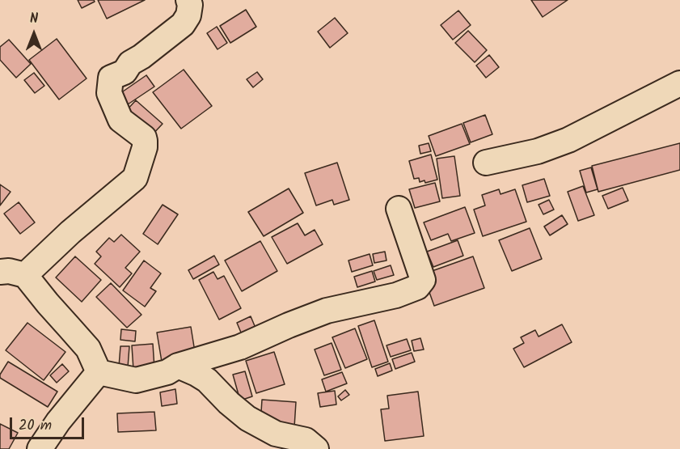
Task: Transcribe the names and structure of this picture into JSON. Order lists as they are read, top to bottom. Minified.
{"scale_bar":"20 m","north":"top"}
